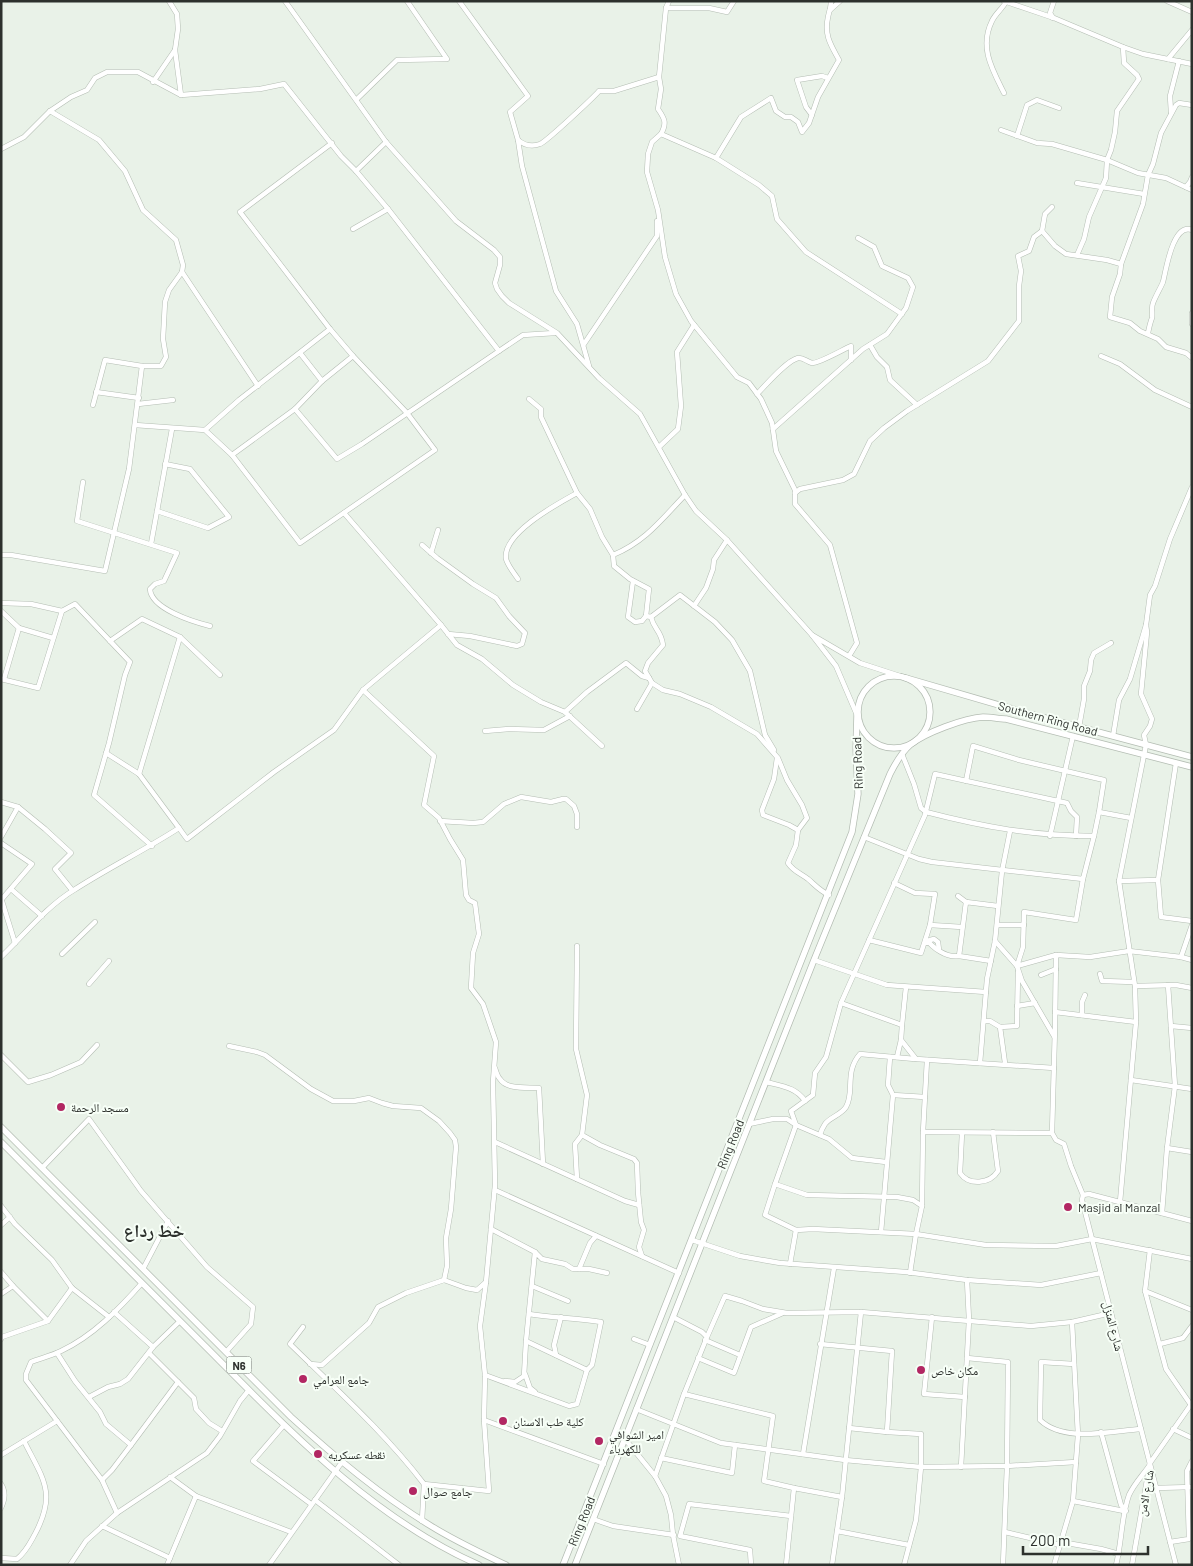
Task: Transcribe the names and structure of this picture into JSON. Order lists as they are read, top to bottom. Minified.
{"streets":{"main road":["Southern Ring Road","Ring Road","N6"],"street":["شارع المنزل","شارع الامن"]},"crossings":[["Southern Ring Road","Ring Road"],["شارع المنزل","شارع الامن"]],"districts":["خط رداع"],"places":["مسجد الرحمة","Masjid al Manzal","مكان خاص","جامع العرامي","كلية طب الاسنان","امير الشوافي للكهرباء","نقطه عسكريه","جامع صوال"],"scale_bar":"200 m"}
